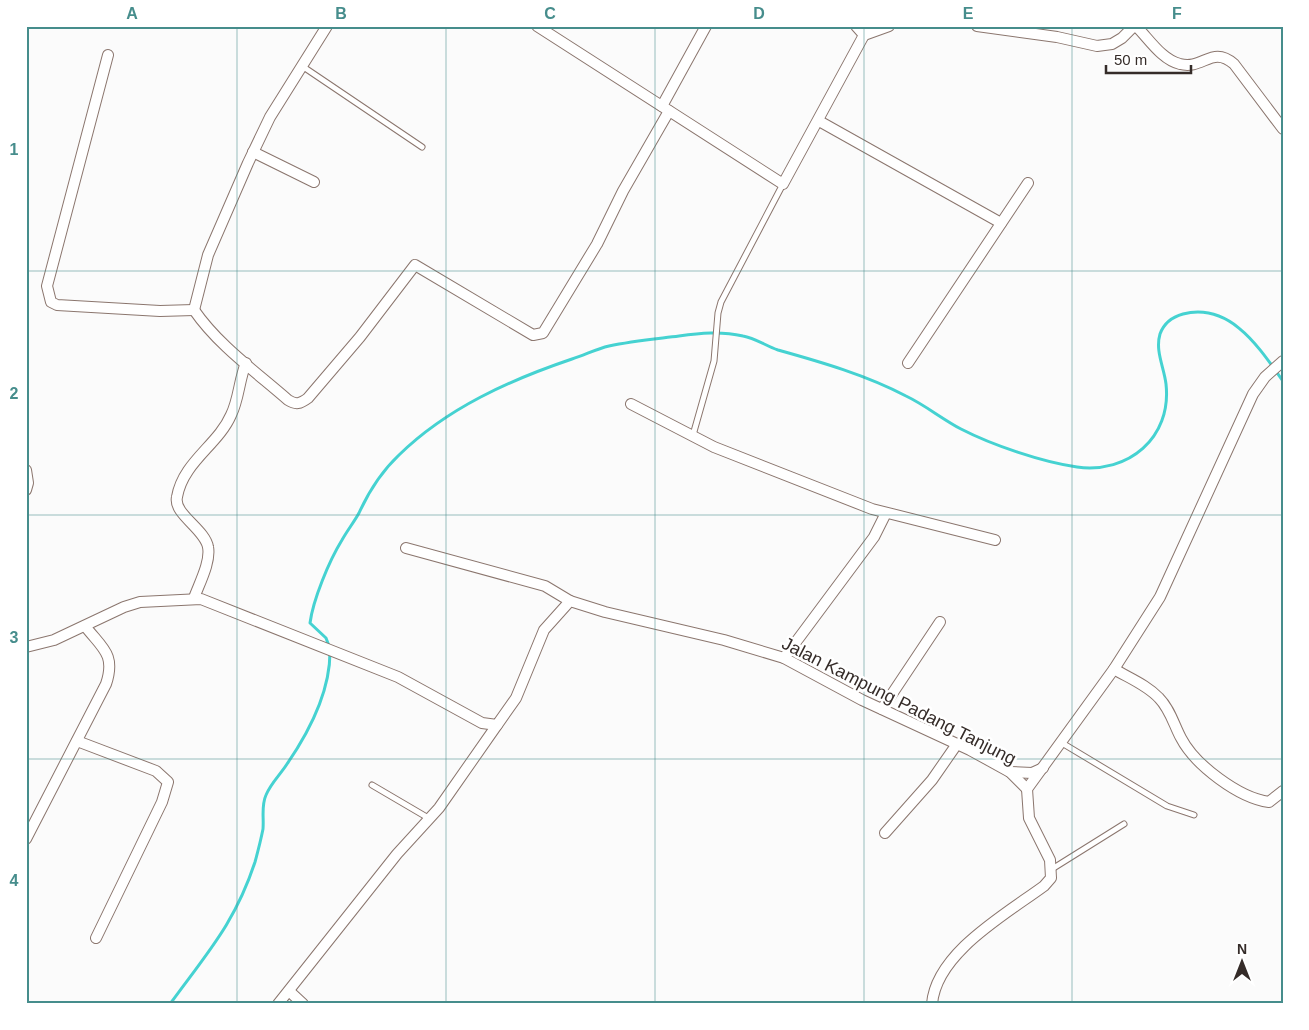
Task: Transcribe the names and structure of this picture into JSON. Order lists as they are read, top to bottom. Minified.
{"streets":{"street":["Jalan Kampung Padang Tanjung"]},"scale_bar":"50 m","north":"top","grid":{"columns":["A","B","C","D","E","F"],"rows":["1","2","3","4"]}}
